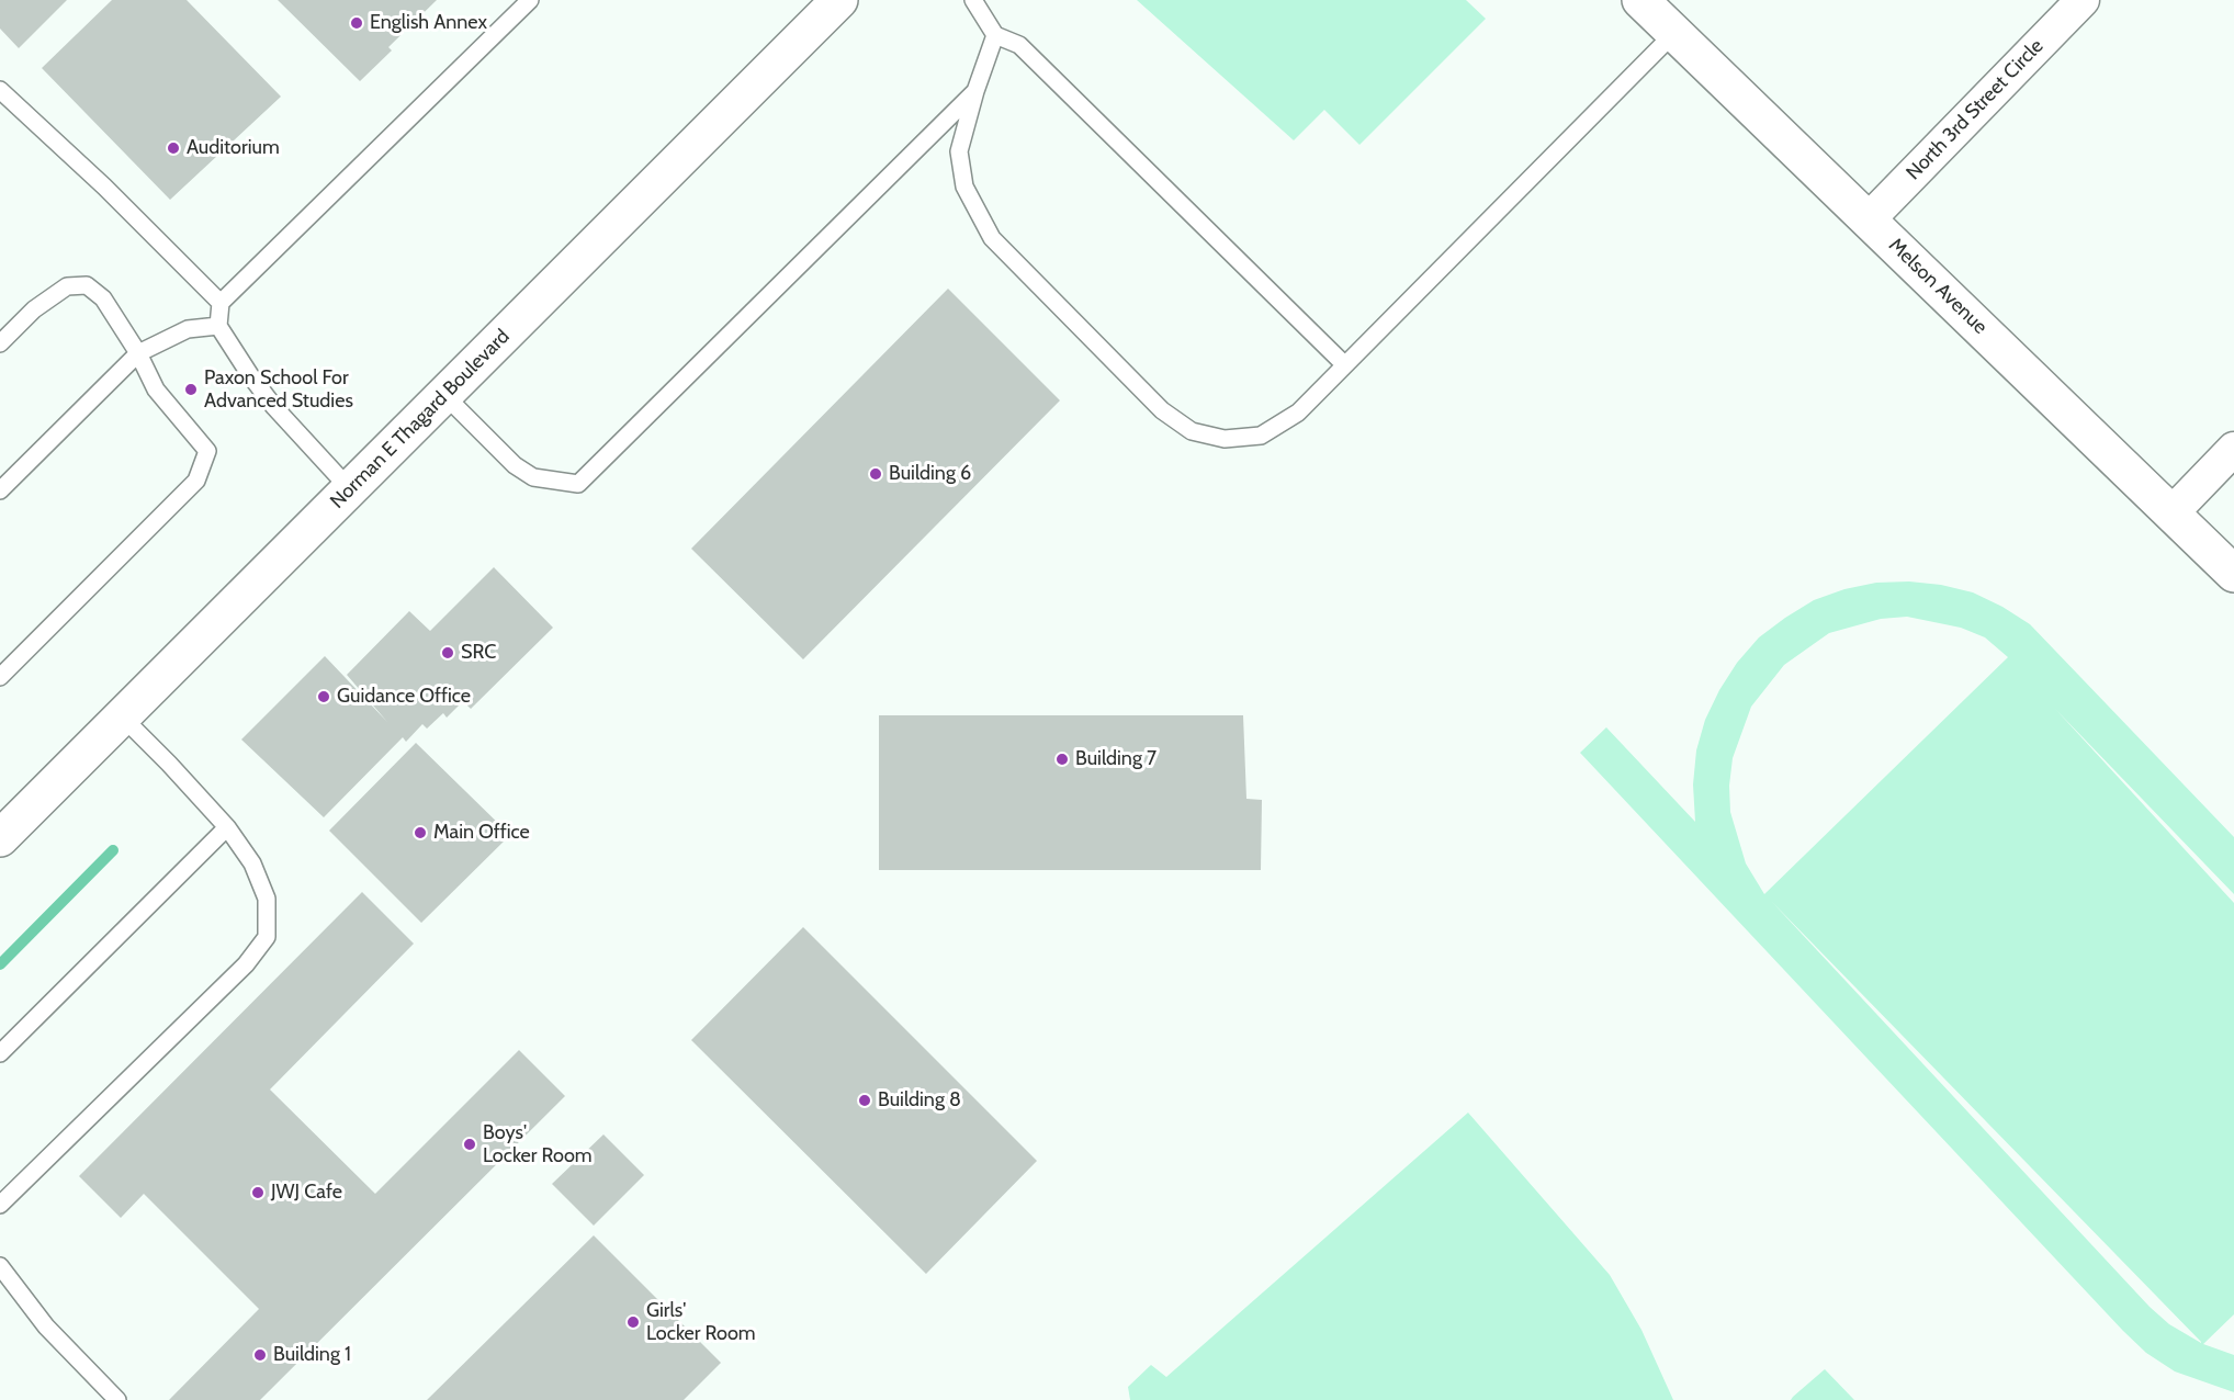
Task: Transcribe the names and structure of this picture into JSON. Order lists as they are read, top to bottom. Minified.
{"streets":{"street":["North 3rd Street Circle","Melson Avenue","Norman E Thagard Boulevard"]},"crossings":[["North 3rd Street Circle","Melson Avenue"]],"places":["English Annex","Auditorium","Paxon School For Advanced Studies","Building 6","SRC","Guidance Office","Building 7","Main Office","Building 8","Boys' Locker Room","JWJ Cafe","Girls' Locker Room","Building 1"]}
